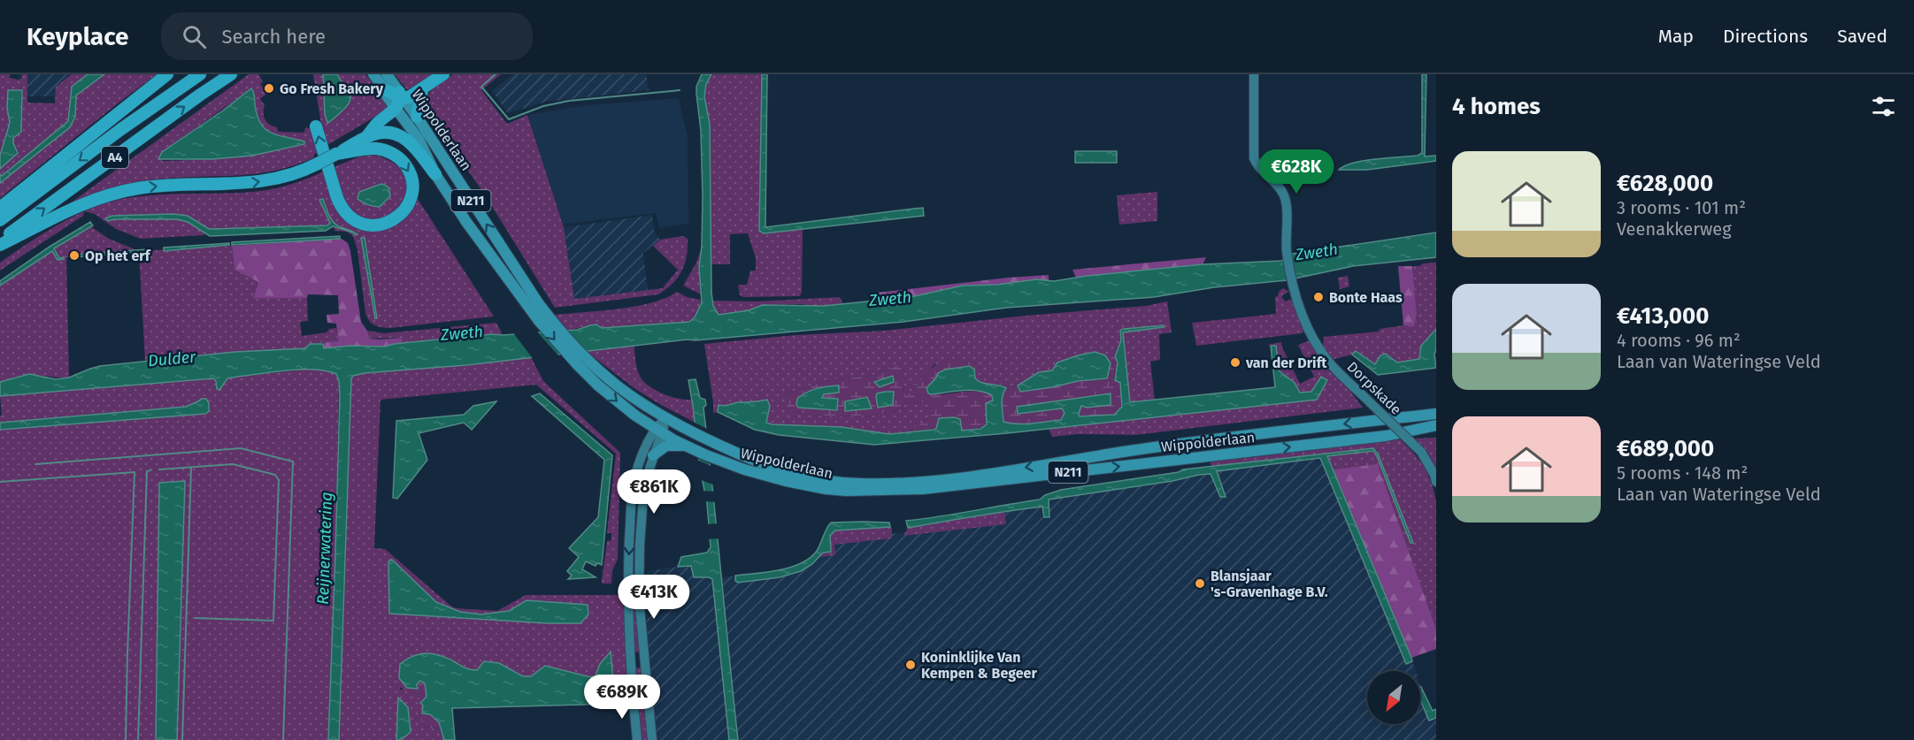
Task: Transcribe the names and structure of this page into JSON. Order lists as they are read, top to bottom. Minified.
{"streets":{"highway":["A4"],"main road":["Wippolderlaan","N211"],"street":["Dorpskade"]},"water":["Zweth","Dulder","Reijnerwatering"],"places":["Go Fresh Bakery","Op het erf","Bonte Haas","van der Drift","Blansjaar 's-Gravenhage B.V.","Koninklijke Van Kempen & Begeer"],"north":"bottom left","page":{"header":"Keyplace","search":"Search here","nav":["Map","Directions","Saved"],"heading":"4 homes","list":[{"name":"€628,000","note":"3 rooms · 101 m² · Veenakkerweg"},{"name":"€413,000","note":"4 rooms · 96 m² · Laan van Wateringse Veld"},{"name":"€689,000","note":"5 rooms · 148 m² · Laan van Wateringse Veld"}],"price":["€628K","€861K","€413K","€689K"]}}
